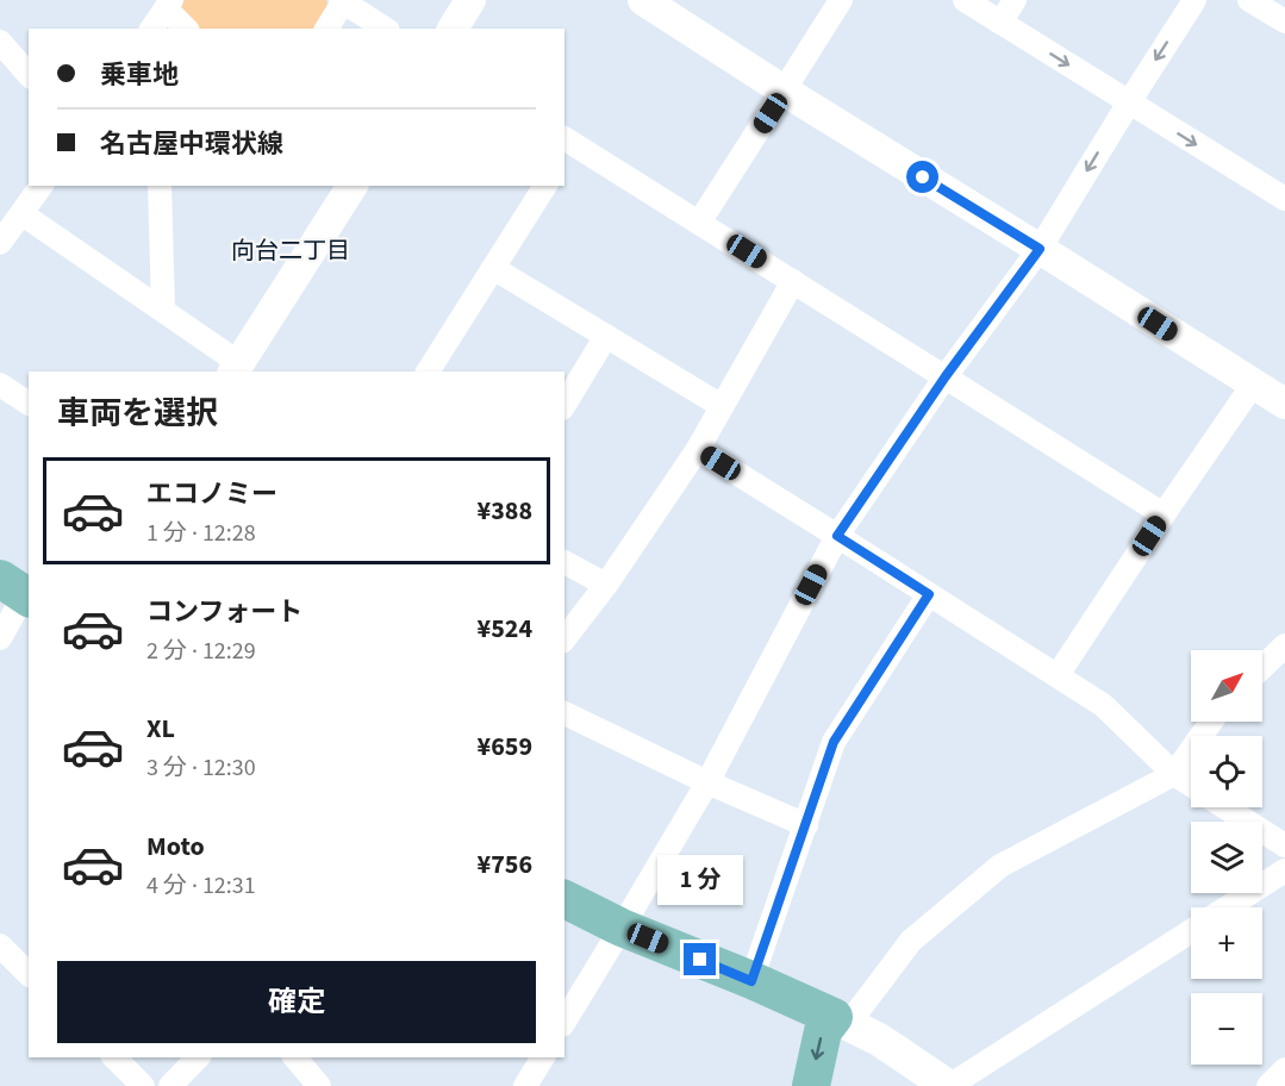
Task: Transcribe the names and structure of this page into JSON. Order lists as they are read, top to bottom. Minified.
{"districts":["向台二丁目"],"north":"top right","page":{"banner":["乗車地","名古屋中環状線"],"heading":"車両を選択","list":[{"name":"エコノミー","note":"1 分 · 12:28","value":"¥388"},{"name":"コンフォート","note":"2 分 · 12:29","value":"¥524"},{"name":"XL","note":"3 分 · 12:30","value":"¥659"},{"name":"Moto","note":"4 分 · 12:31","value":"¥756"}],"map_buttons":["+","−"],"bubble":"1 分","buttons":"確定"}}
